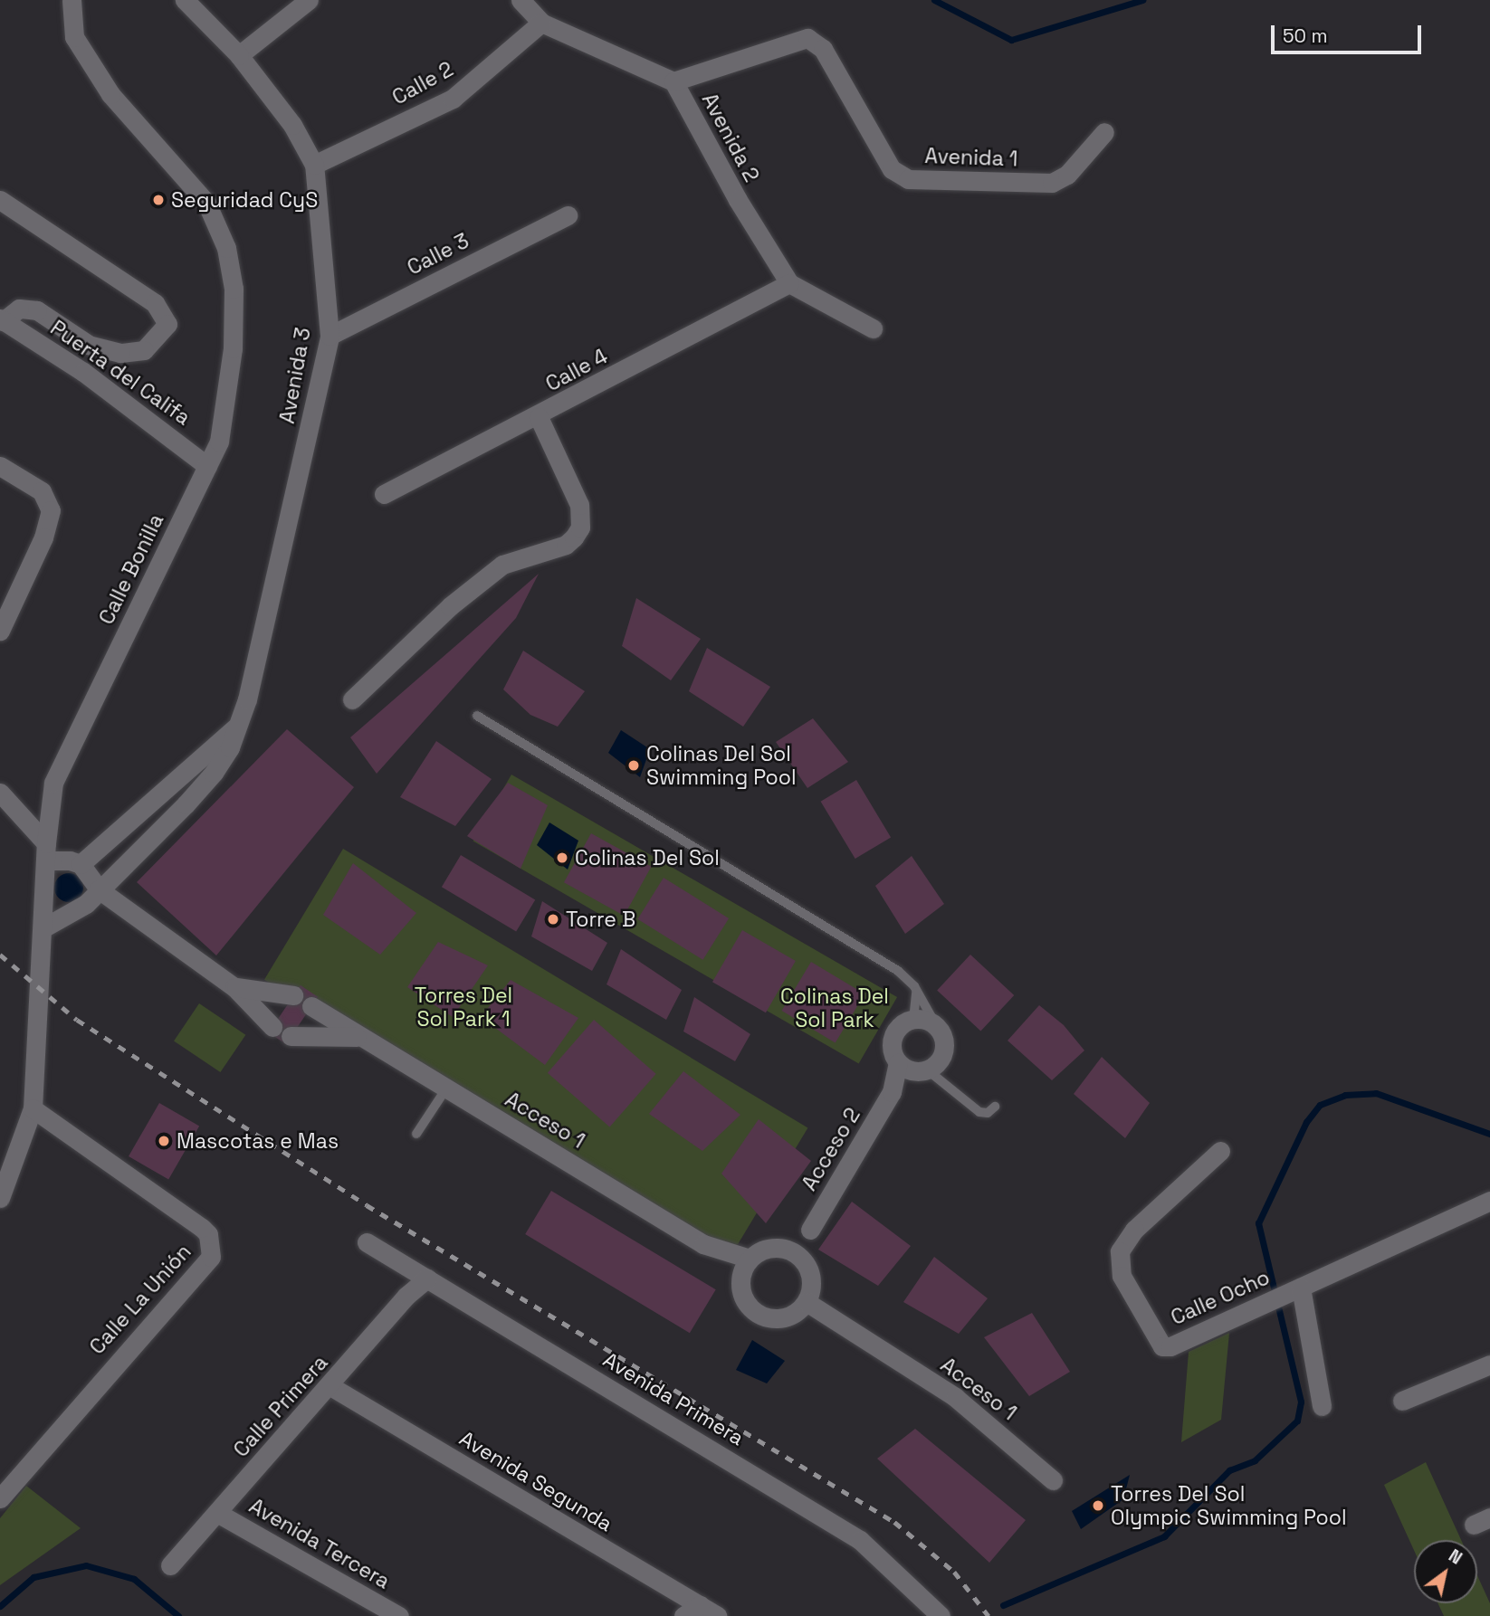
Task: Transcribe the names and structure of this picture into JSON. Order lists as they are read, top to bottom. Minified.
{"streets":{"street":["Calle 2","Avenida 2","Avenida 1","Calle 3","Calle 4","Puerta del Califa","Avenida 3","Calle Bonilla","Acceso 1","Acceso 2","Calle Ocho","Calle La Unión","Avenida Primera","Calle Primera","Avenida Segunda","Avenida Tercera"]},"crossings":[["Calle 2","Avenida 2"],["Calle 2","Avenida 3"],["Avenida 2","Avenida 1"],["Avenida 2","Calle 4"],["Calle 3","Avenida 3"],["Puerta del Califa","Calle Bonilla"],["Avenida 3","Calle Bonilla"],["Calle Bonilla","Calle La Unión"],["Acceso 1","Acceso 2"],["Avenida Primera","Calle Primera"],["Calle Primera","Avenida Segunda"],["Calle Primera","Avenida Tercera"]],"parks":["Torres Del Sol Park 1","Colinas Del Sol Park"],"places":["Seguridad CyS","Colinas Del Sol Swimming Pool","Colinas Del Sol","Torre B","Mascotas e Mas","Torres Del Sol Olympic Swimming Pool"],"scale_bar":"50 m","north":"top right"}
